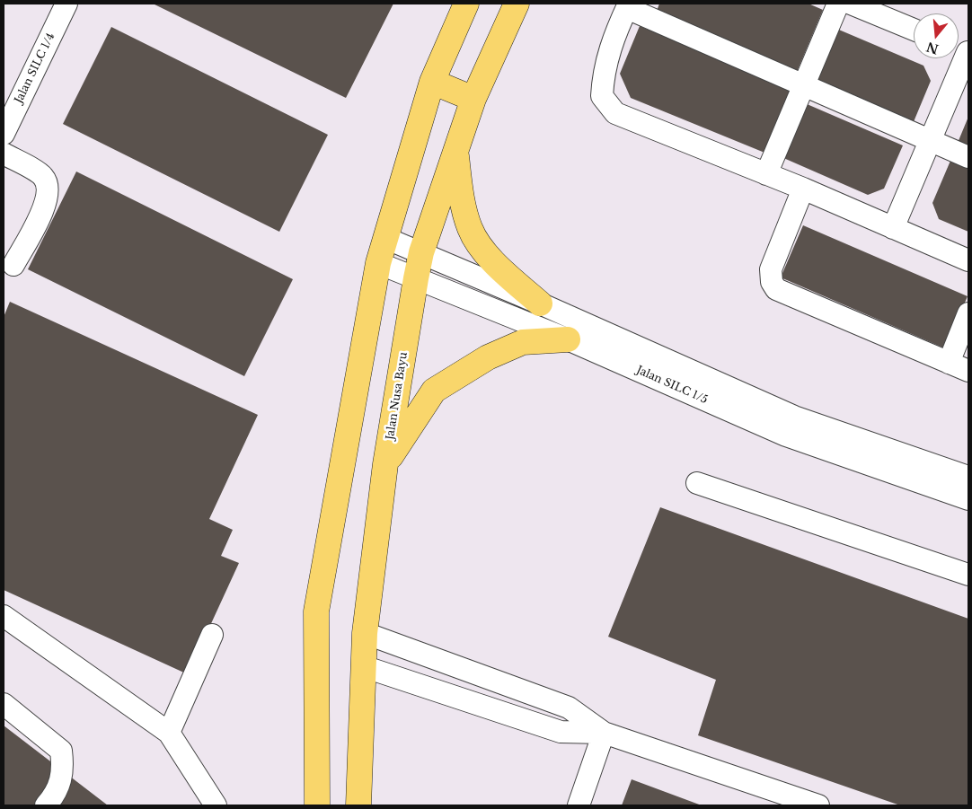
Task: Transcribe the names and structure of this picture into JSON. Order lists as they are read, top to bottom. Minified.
{"streets":{"main road":["Jalan Nusa Bayu"],"street":["Jalan SILC 1/4","Jalan SILC 1/5"]},"crossings":[["Jalan SILC 1/5","Jalan Nusa Bayu"]],"north":"bottom"}
